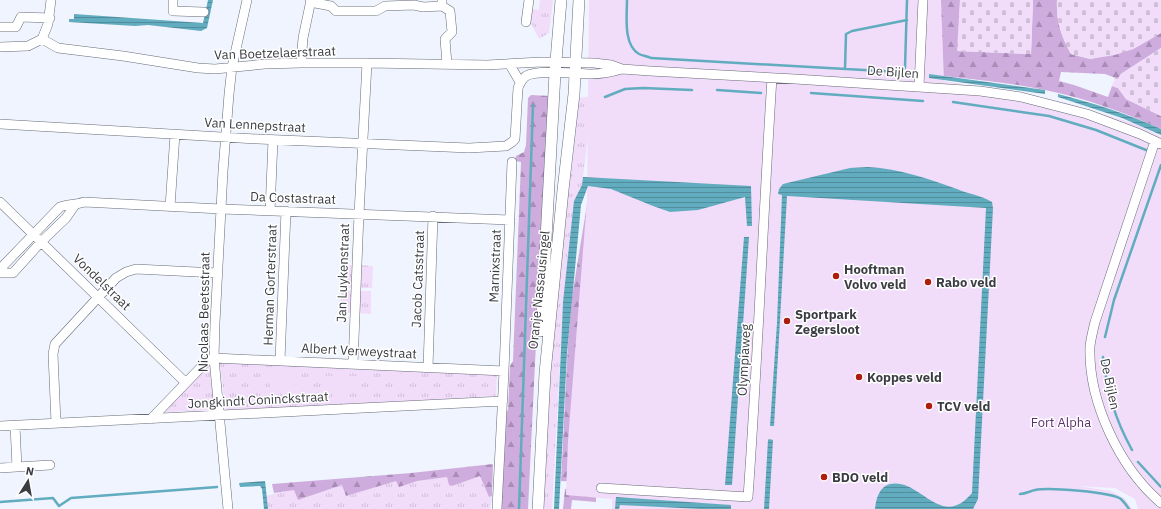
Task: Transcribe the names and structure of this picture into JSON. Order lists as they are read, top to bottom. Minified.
{"streets":{"main road":["Oranje Nassausingel"],"street":["Van Boetzelaerstraat","De Bijlen","Van Lennepstraat","Da Costastraat","Marnixstraat","Jan Luykenstraat","Jacob Catsstraat","Vondelstraat","Herman Gorterstraat","Nicolaas Beetsstraat","Albert Verweystraat","Olympiaweg","Jongkindt Coninckstraat"]},"crossings":[["Van Boetzelaerstraat","Jan Luykenstraat"],["Van Boetzelaerstraat","Oranje Nassausingel"],["De Bijlen","Oranje Nassausingel"],["De Bijlen","Olympiaweg"],["Van Lennepstraat","Jan Luykenstraat"],["Van Lennepstraat","Nicolaas Beetsstraat"],["Da Costastraat","Marnixstraat"],["Da Costastraat","Jan Luykenstraat"],["Da Costastraat","Jacob Catsstraat"],["Da Costastraat","Vondelstraat"],["Da Costastraat","Herman Gorterstraat"],["Da Costastraat","Nicolaas Beetsstraat"],["Marnixstraat","Albert Verweystraat"],["Marnixstraat","Jongkindt Coninckstraat"],["Jan Luykenstraat","Albert Verweystraat"],["Jacob Catsstraat","Albert Verweystraat"],["Herman Gorterstraat","Albert Verweystraat"],["Nicolaas Beetsstraat","Albert Verweystraat"],["Nicolaas Beetsstraat","Jongkindt Coninckstraat"]],"parks":["Fort Alpha"],"places":["Hooftman Volvo veld","Rabo veld","Sportpark Zegersloot","Koppes veld","TCV veld","BDO veld"],"north":"top"}
